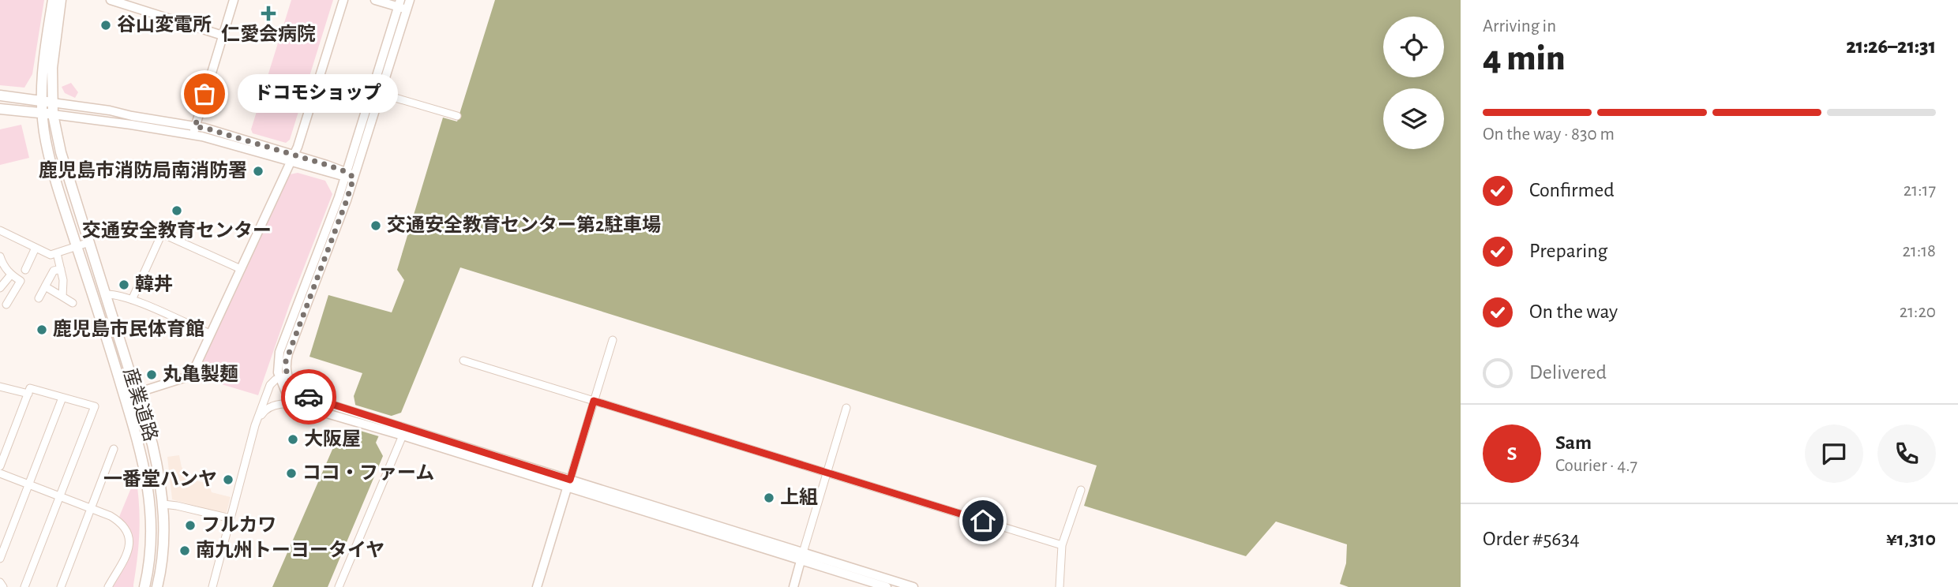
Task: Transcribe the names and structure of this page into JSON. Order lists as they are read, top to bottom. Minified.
{"streets":{"main road":["産業道路"]},"places":{"health":["仁愛会病院"],"other":["谷山変電所","ドコモショップ","鹿児島市消防局南消防署","交通安全教育センター","交通安全教育センター第2駐車場","韓丼","鹿児島市民体育館","丸亀製麺","大阪屋","ココ・ファーム","一番堂ハンヤ","上組","フルカワ","南九州トーヨータイヤ"]},"page":{"heading":["4 min","Arriving in","21:26–21:31"],"panel":["Sam","Courier · 4.7","Order #5634","¥1,310"],"bubble":"ドコモショップ","bar":"On the way · 830 m","list":[["Confirmed","21:17"],["Preparing","21:18"],["On the way","21:20"],"Delivered"],"round":"S"}}
